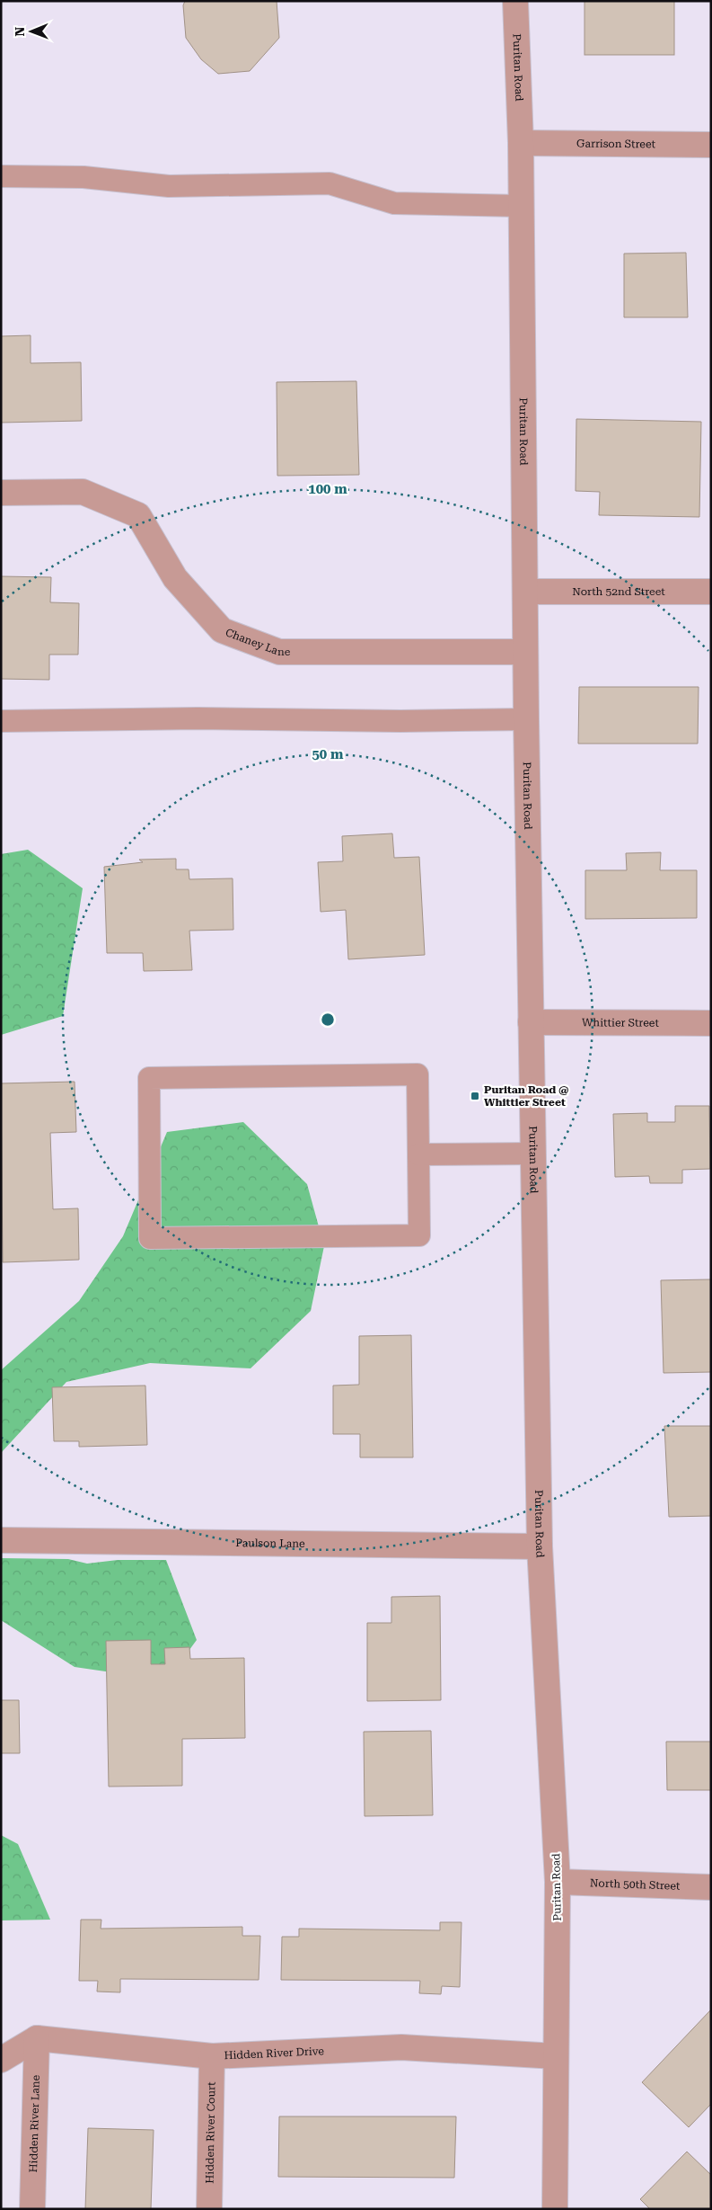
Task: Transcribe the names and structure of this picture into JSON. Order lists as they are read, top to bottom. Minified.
{"streets":{"street":["Puritan Road","Garrison Street","North 52nd Street","Chaney Lane","Whittier Street","Paulson Lane","North 50th Street","Hidden River Drive","Hidden River Lane","Hidden River Court"]},"crossings":[["Puritan Road","Garrison Street"],["Puritan Road","North 52nd Street"],["Puritan Road","Chaney Lane"],["Puritan Road","Whittier Street"],["Puritan Road","Paulson Lane"],["Puritan Road","North 50th Street"],["Puritan Road","Hidden River Drive"],["Hidden River Drive","Hidden River Lane"],["Hidden River Drive","Hidden River Court"]],"places":{"transit":["Puritan Road @ Whittier Street"]},"north":"left","rings":["100 m","50 m"]}
